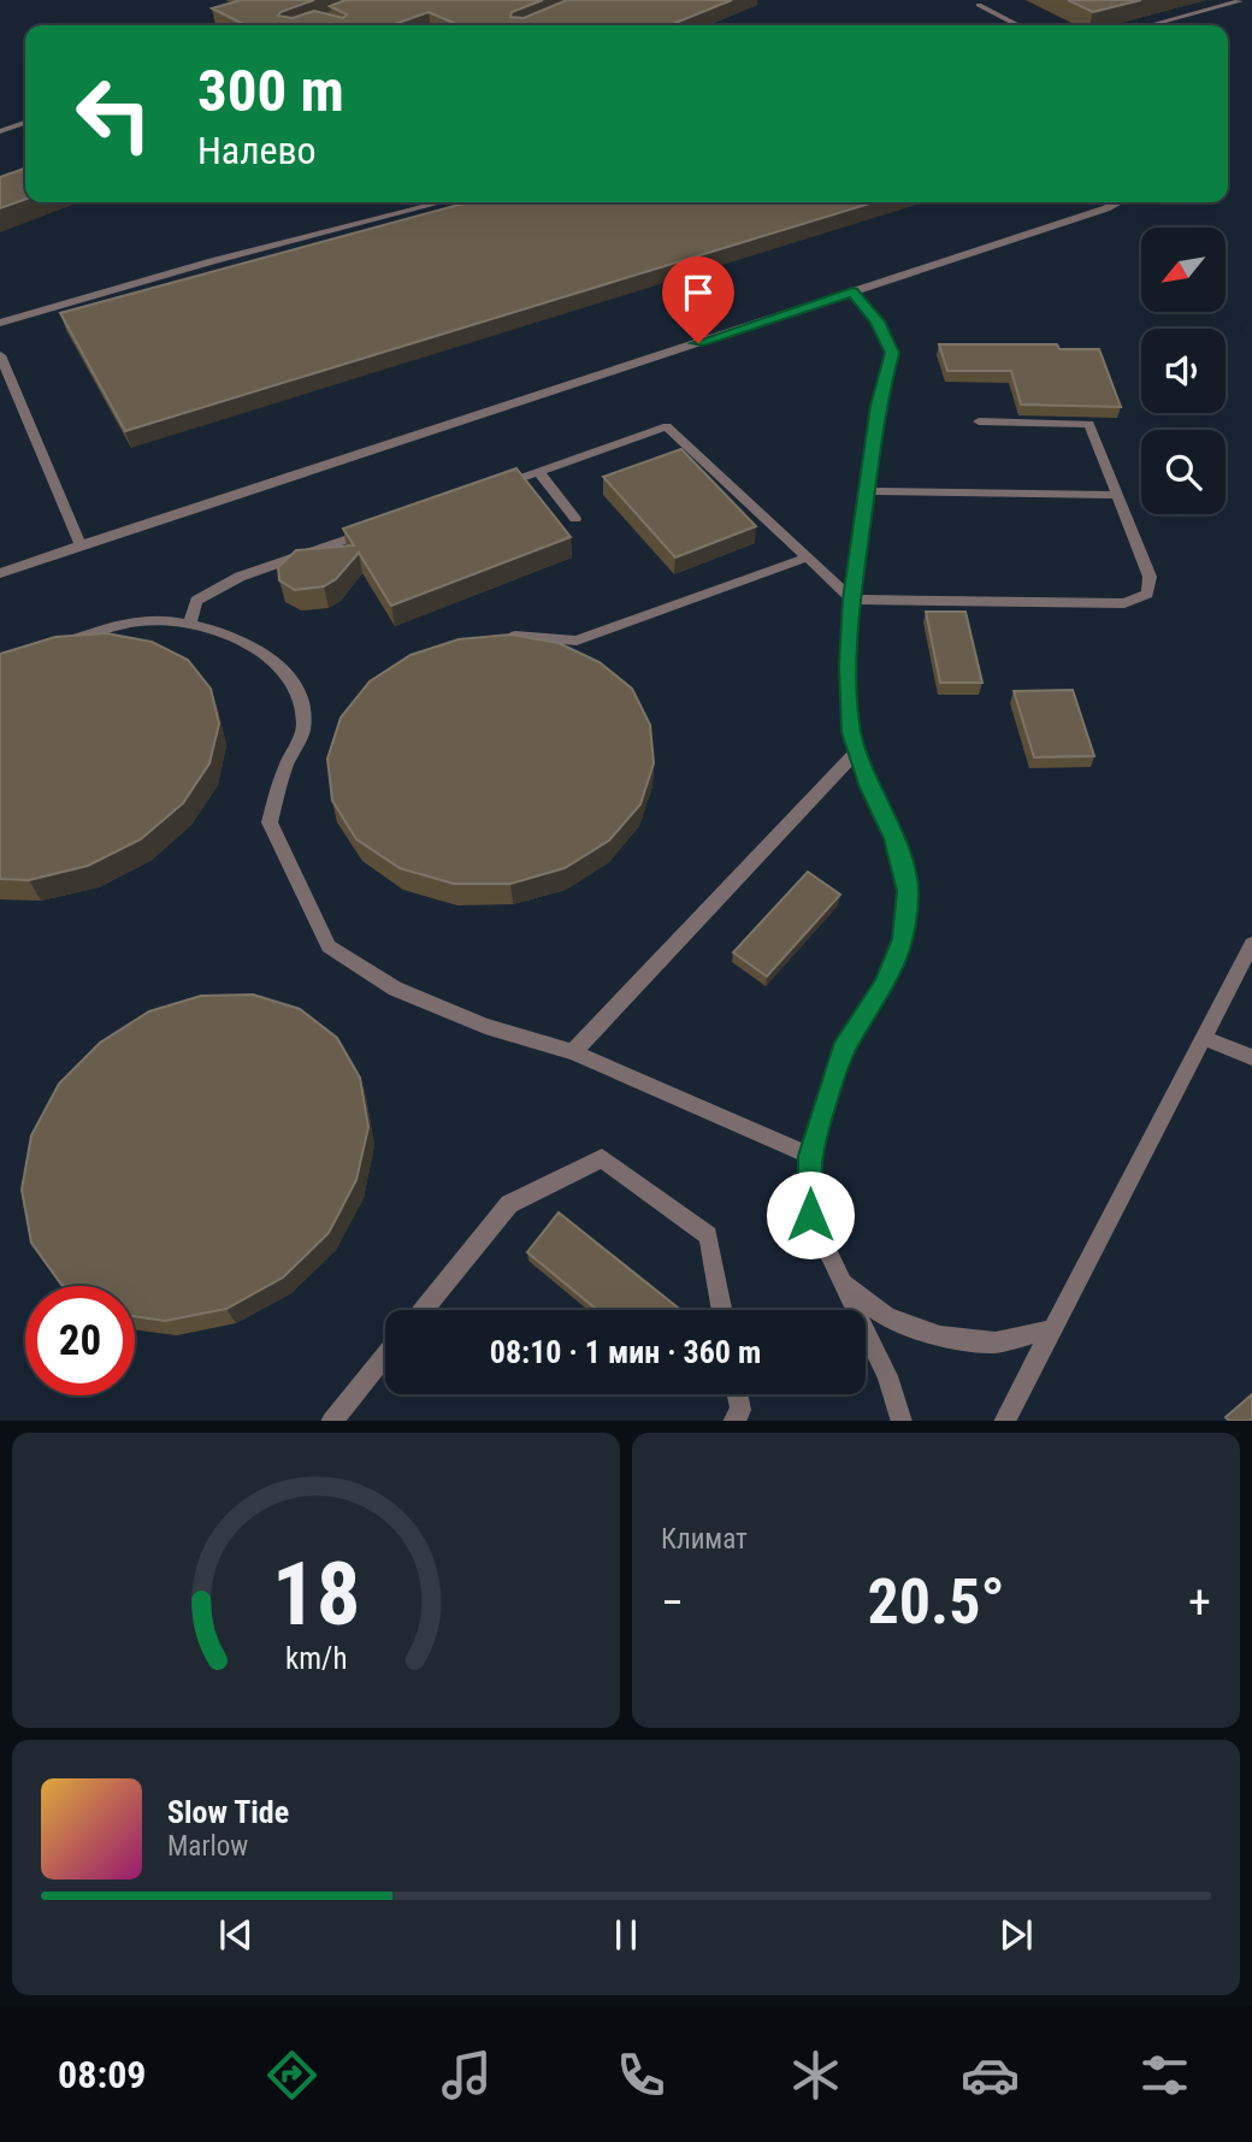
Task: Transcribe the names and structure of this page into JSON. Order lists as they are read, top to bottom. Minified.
{"north":"bottom left","page":{"turn":["300 m","Налево"],"limit":"20","trip":"08:10 · 1 мин · 360 m","tile":"Климат","heat":["−","20.5°","+"],"song":["Slow Tide","Marlow"],"tabs":"08:09","gauge":["18","km/h"]}}
